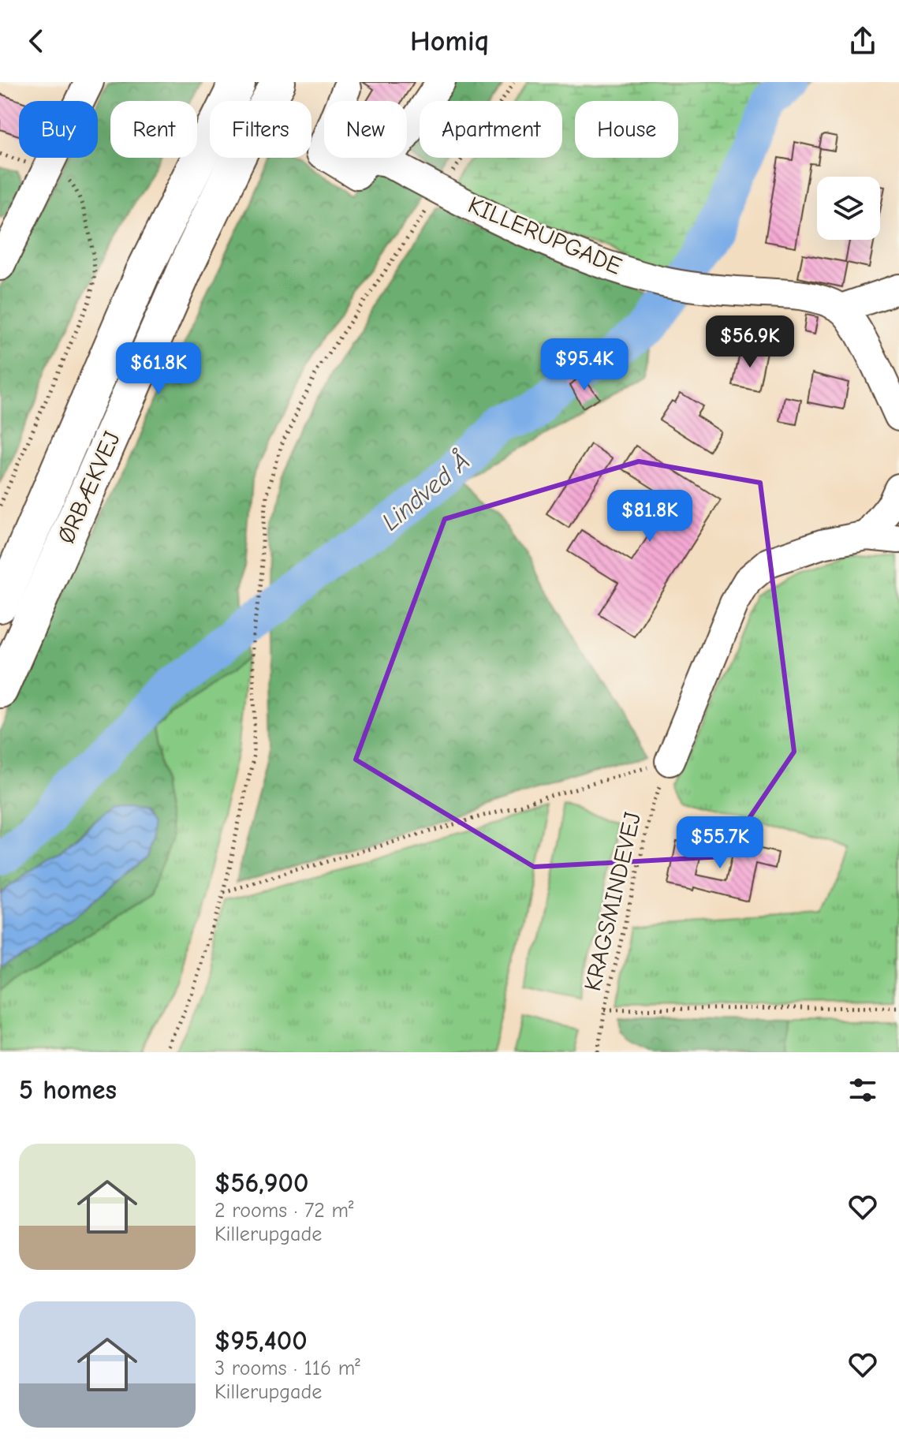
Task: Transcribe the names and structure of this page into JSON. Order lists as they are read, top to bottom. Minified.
{"streets":{"main road":["ØRBÆKVEJ"],"street":["KILLERUPGADE"],"path":["KRAGSMINDEVEJ"]},"water":["Lindved Å"],"page":{"header":"Homiq","chip":["Buy","Rent","Filters","New","Apartment","House"],"price":["$56.9K","$95.4K","$61.8K","$81.8K","$55.7K"],"heading":"5 homes","list":[{"name":"$56,900","note":"2 rooms · 72 m² · Killerupgade"},{"name":"$95,400","note":"3 rooms · 116 m² · Killerupgade"}]}}
